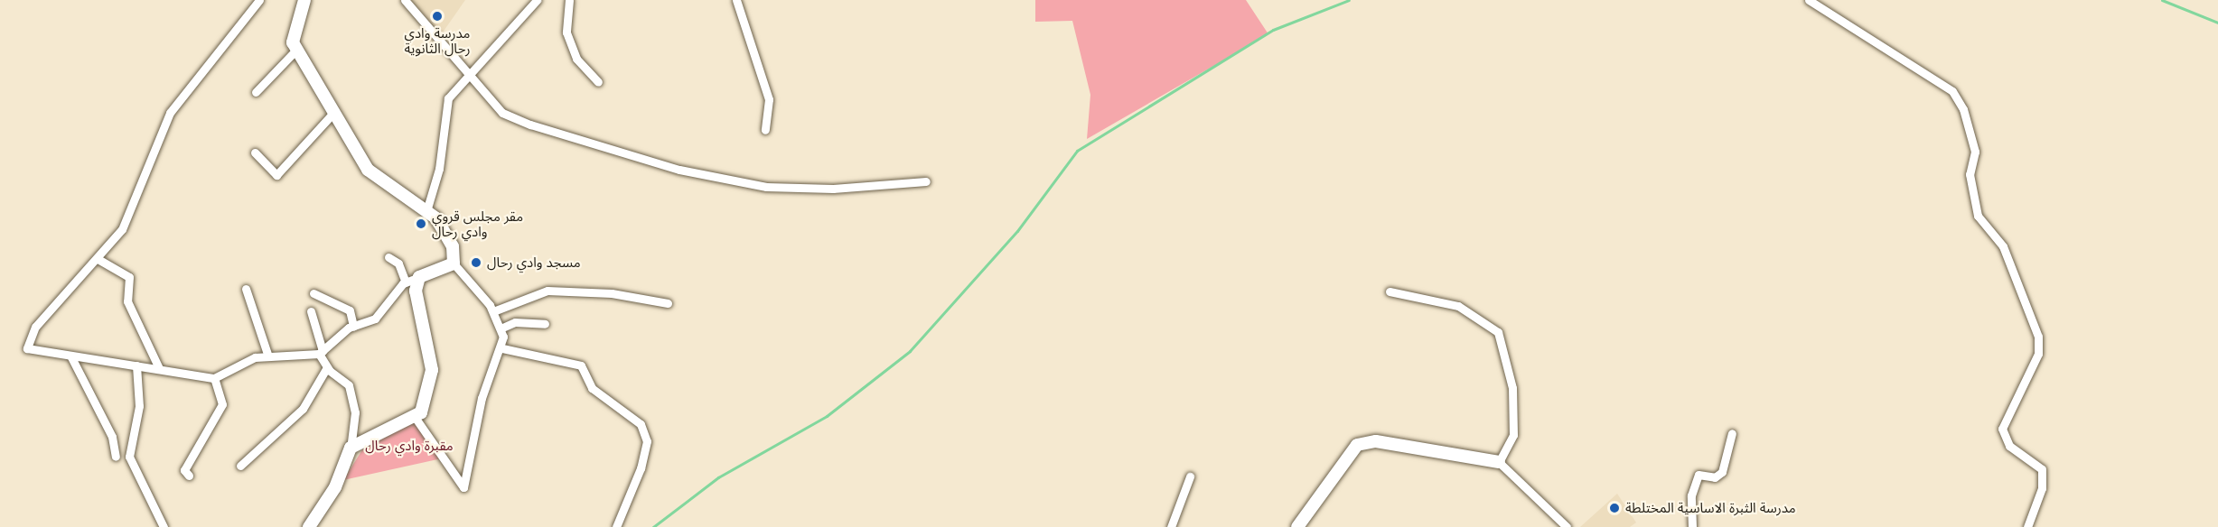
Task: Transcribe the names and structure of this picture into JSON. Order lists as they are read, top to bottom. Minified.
{"parks":["مقبرة وادي رحال"],"places":["مدرسة وادي رحال الثانوية","مقر مجلس قروي وادي رحال","مسجد وادي رحال","مدرسة الثبرة الاساسية المختلطة"]}
